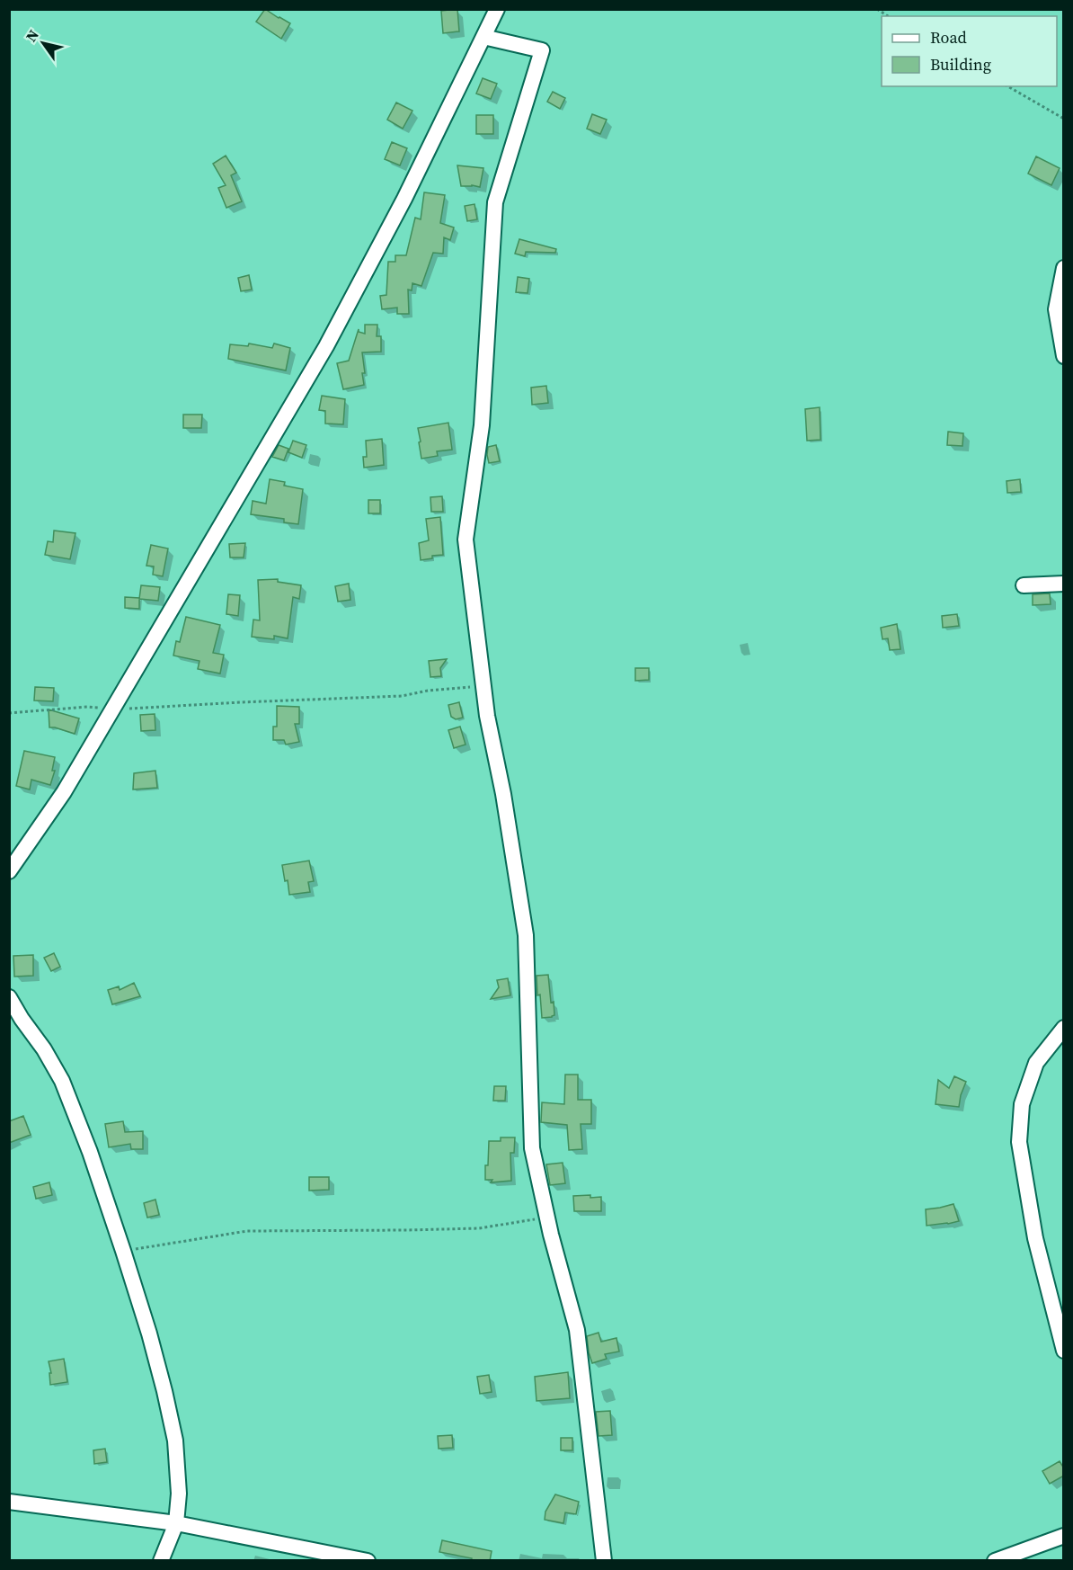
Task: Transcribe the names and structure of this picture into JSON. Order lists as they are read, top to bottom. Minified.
{"legend":["Road","Building"],"north":"top left"}
